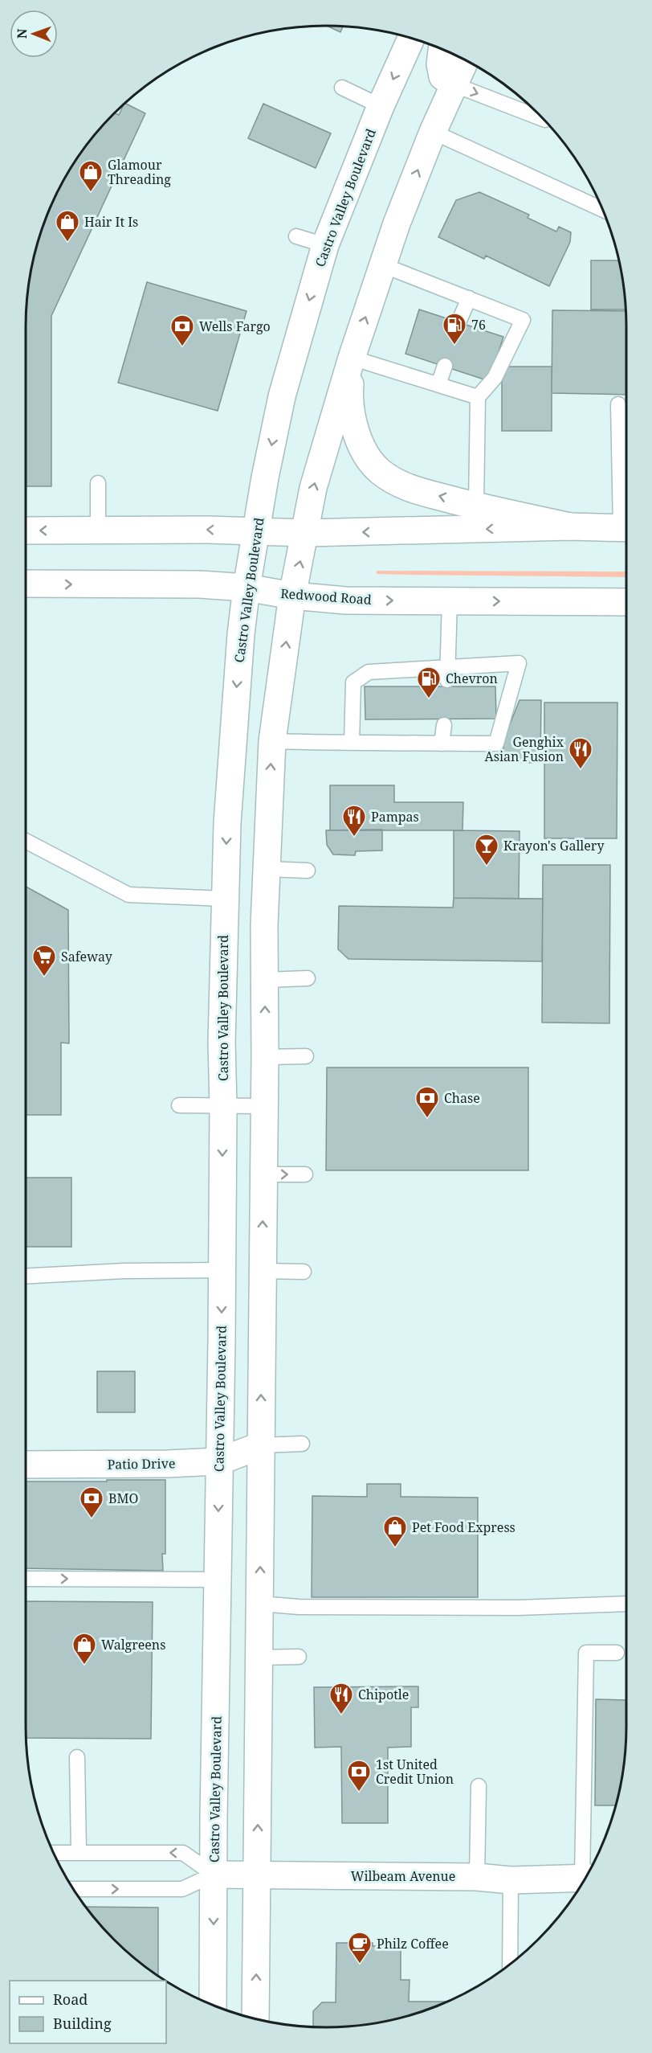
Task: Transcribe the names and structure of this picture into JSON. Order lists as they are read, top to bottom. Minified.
{"streets":{"main road":["Castro Valley Boulevard","Redwood Road","Patio Drive","Wilbeam Avenue"]},"crossings":[["Castro Valley Boulevard","Redwood Road"],["Castro Valley Boulevard","Patio Drive"],["Castro Valley Boulevard","Wilbeam Avenue"]],"places":{"shop":["Glamour Threading","Hair It Is","Pet Food Express","Walgreens"],"fuel station":["76","Chevron"],"bank":["Wells Fargo","Chase","BMO","1st United Credit Union"],"restaurant":["Genghix Asian Fusion","Pampas","Chipotle"],"bar":["Krayon's Gallery"],"supermarket":["Safeway"],"cafe":["Philz Coffee"]},"legend":["Road","Building"],"north":"left"}
